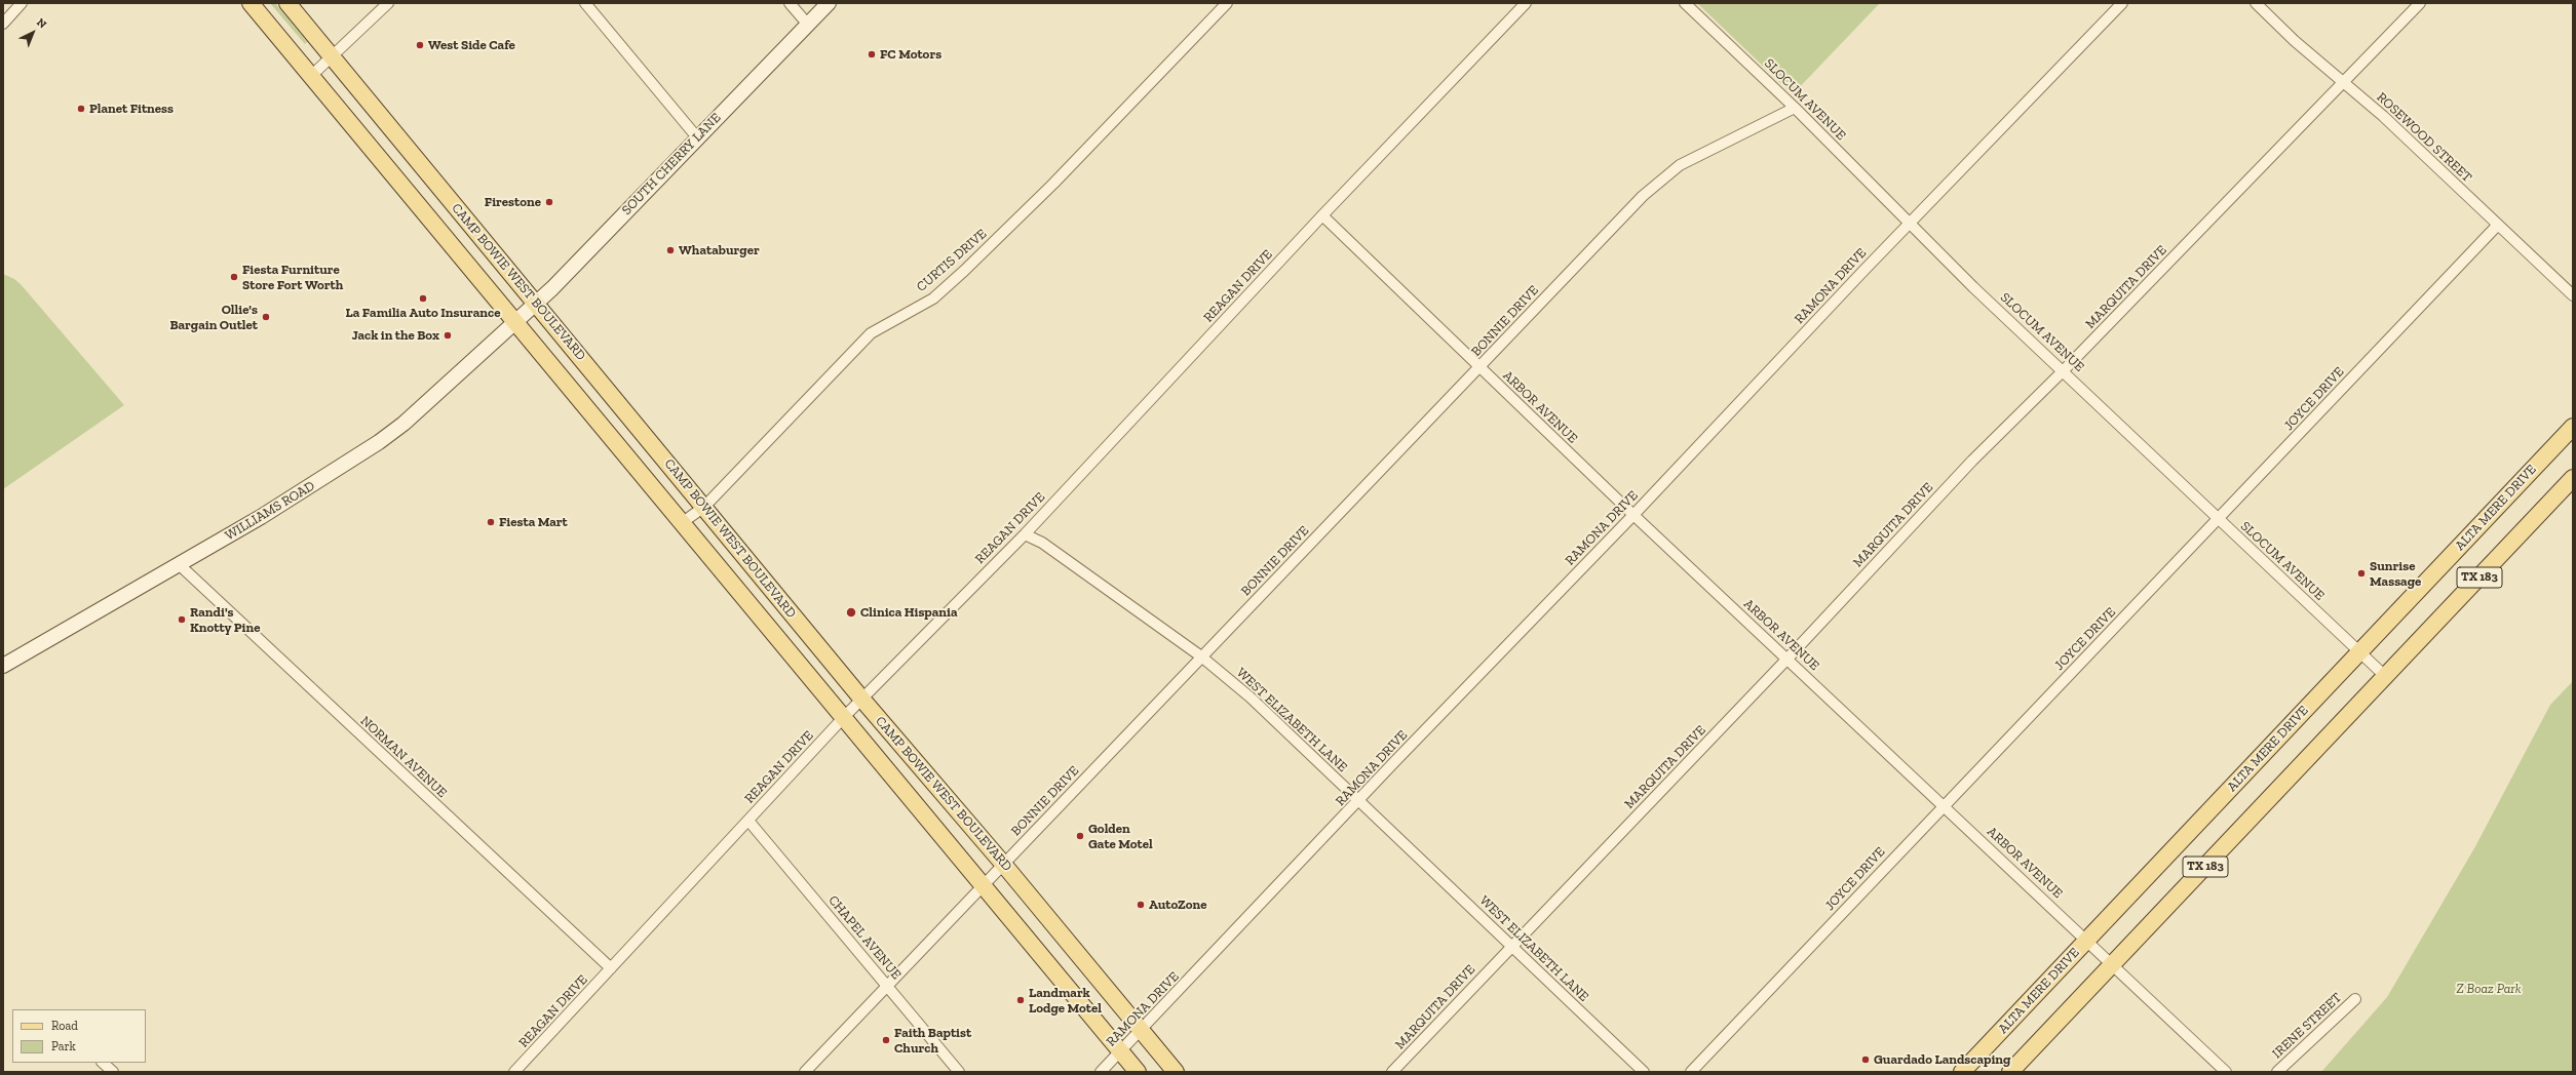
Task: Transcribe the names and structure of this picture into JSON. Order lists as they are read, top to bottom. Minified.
{"streets":{"main road":["CAMP BOWIE WEST BOULEVARD","ALTA MERE DRIVE","TX 183"],"street":["SLOCUM AVENUE","ROSEWOOD STREET","SOUTH CHERRY LANE","CURTIS DRIVE","REAGAN DRIVE","RAMONA DRIVE","MARQUITA DRIVE","BONNIE DRIVE","JOYCE DRIVE","ARBOR AVENUE","WILLIAMS ROAD","WEST ELIZABETH LANE","NORMAN AVENUE","CHAPEL AVENUE","IRENE STREET"]},"crossings":[["SLOCUM AVENUE","RAMONA DRIVE"],["SLOCUM AVENUE","MARQUITA DRIVE"],["SLOCUM AVENUE","BONNIE DRIVE"],["SLOCUM AVENUE","JOYCE DRIVE"],["SLOCUM AVENUE","ALTA MERE DRIVE"],["SLOCUM AVENUE","TX 183"],["ROSEWOOD STREET","MARQUITA DRIVE"],["ROSEWOOD STREET","JOYCE DRIVE"],["SOUTH CHERRY LANE","CAMP BOWIE WEST BOULEVARD"],["SOUTH CHERRY LANE","WILLIAMS ROAD"],["CURTIS DRIVE","CAMP BOWIE WEST BOULEVARD"],["CAMP BOWIE WEST BOULEVARD","REAGAN DRIVE"],["CAMP BOWIE WEST BOULEVARD","RAMONA DRIVE"],["CAMP BOWIE WEST BOULEVARD","BONNIE DRIVE"],["CAMP BOWIE WEST BOULEVARD","WILLIAMS ROAD"],["REAGAN DRIVE","ARBOR AVENUE"],["REAGAN DRIVE","WEST ELIZABETH LANE"],["REAGAN DRIVE","NORMAN AVENUE"],["REAGAN DRIVE","CHAPEL AVENUE"],["RAMONA DRIVE","ARBOR AVENUE"],["RAMONA DRIVE","WEST ELIZABETH LANE"],["MARQUITA DRIVE","ARBOR AVENUE"],["MARQUITA DRIVE","WEST ELIZABETH LANE"],["BONNIE DRIVE","ARBOR AVENUE"],["BONNIE DRIVE","WEST ELIZABETH LANE"],["BONNIE DRIVE","CHAPEL AVENUE"],["JOYCE DRIVE","ARBOR AVENUE"],["ARBOR AVENUE","ALTA MERE DRIVE"],["ARBOR AVENUE","TX 183"],["WILLIAMS ROAD","NORMAN AVENUE"]],"parks":["Z Boaz Park"],"places":["West Side Cafe","FC Motors","Planet Fitness","Firestone","Whataburger","Fiesta Furniture Store Fort Worth","La Familia Auto Insurance","Ollie's Bargain Outlet","Jack in the Box","Fiesta Mart","Sunrise Massage","Clinica Hispania","Randi's Knotty Pine","Golden Gate Motel","AutoZone","Landmark Lodge Motel","Faith Baptist Church","Guardado Landscaping"],"legend":["Road","Park"],"north":"top right"}
